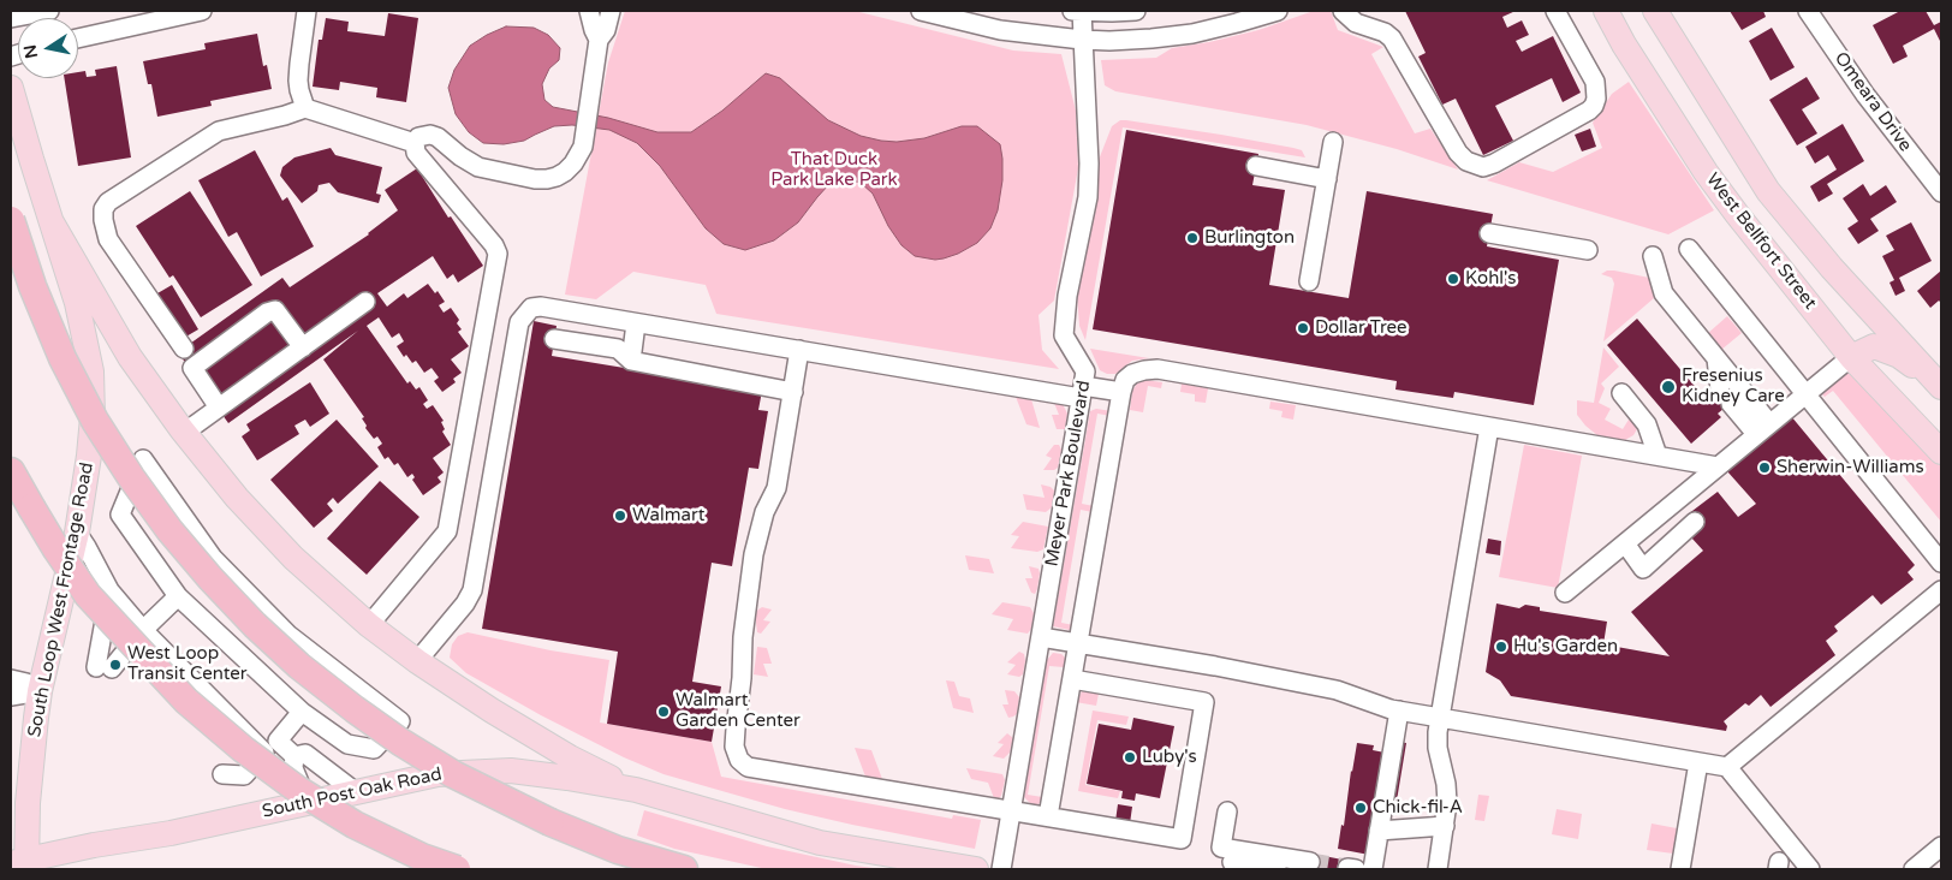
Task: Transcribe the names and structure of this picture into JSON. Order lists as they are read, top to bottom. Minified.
{"streets":{"main road":["West Bellfort Street","South Loop West Frontage Road","South Post Oak Road"],"street":["Omeara Drive","Meyer Park Boulevard"]},"crossings":[["South Loop West Frontage Road","South Post Oak Road"]],"parks":["That Duck Park Lake Park"],"places":["Burlington","Kohl's","Dollar Tree","Fresenius Kidney Care","Sherwin-Williams","Walmart","Hu's Garden","West Loop Transit Center","Walmart Garden Center","Luby's","Chick-fil-A"],"north":"left"}
